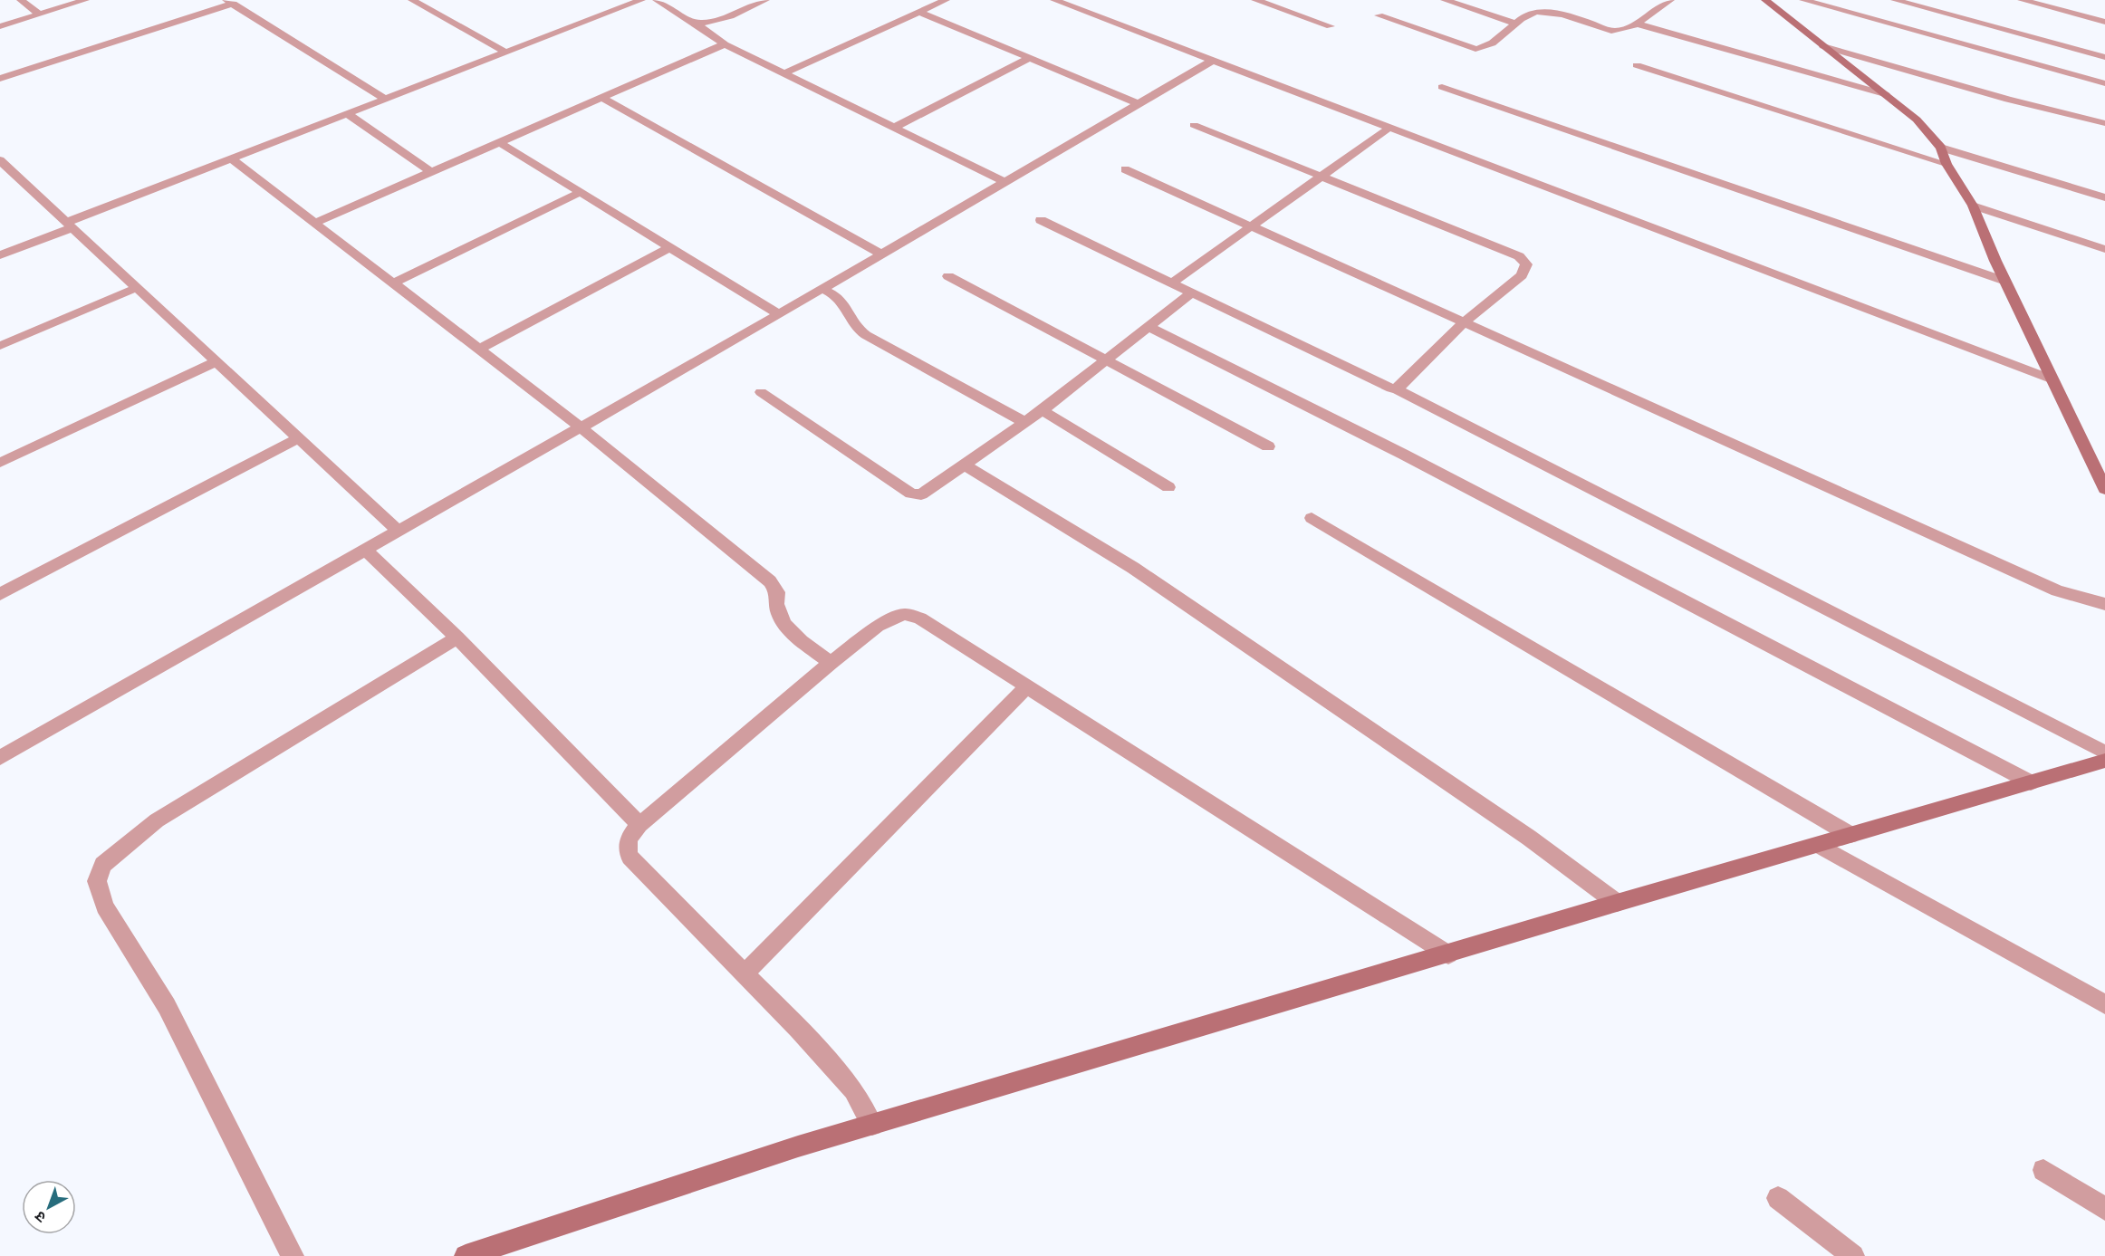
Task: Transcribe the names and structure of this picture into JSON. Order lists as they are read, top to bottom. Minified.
{"north":"bottom left"}
